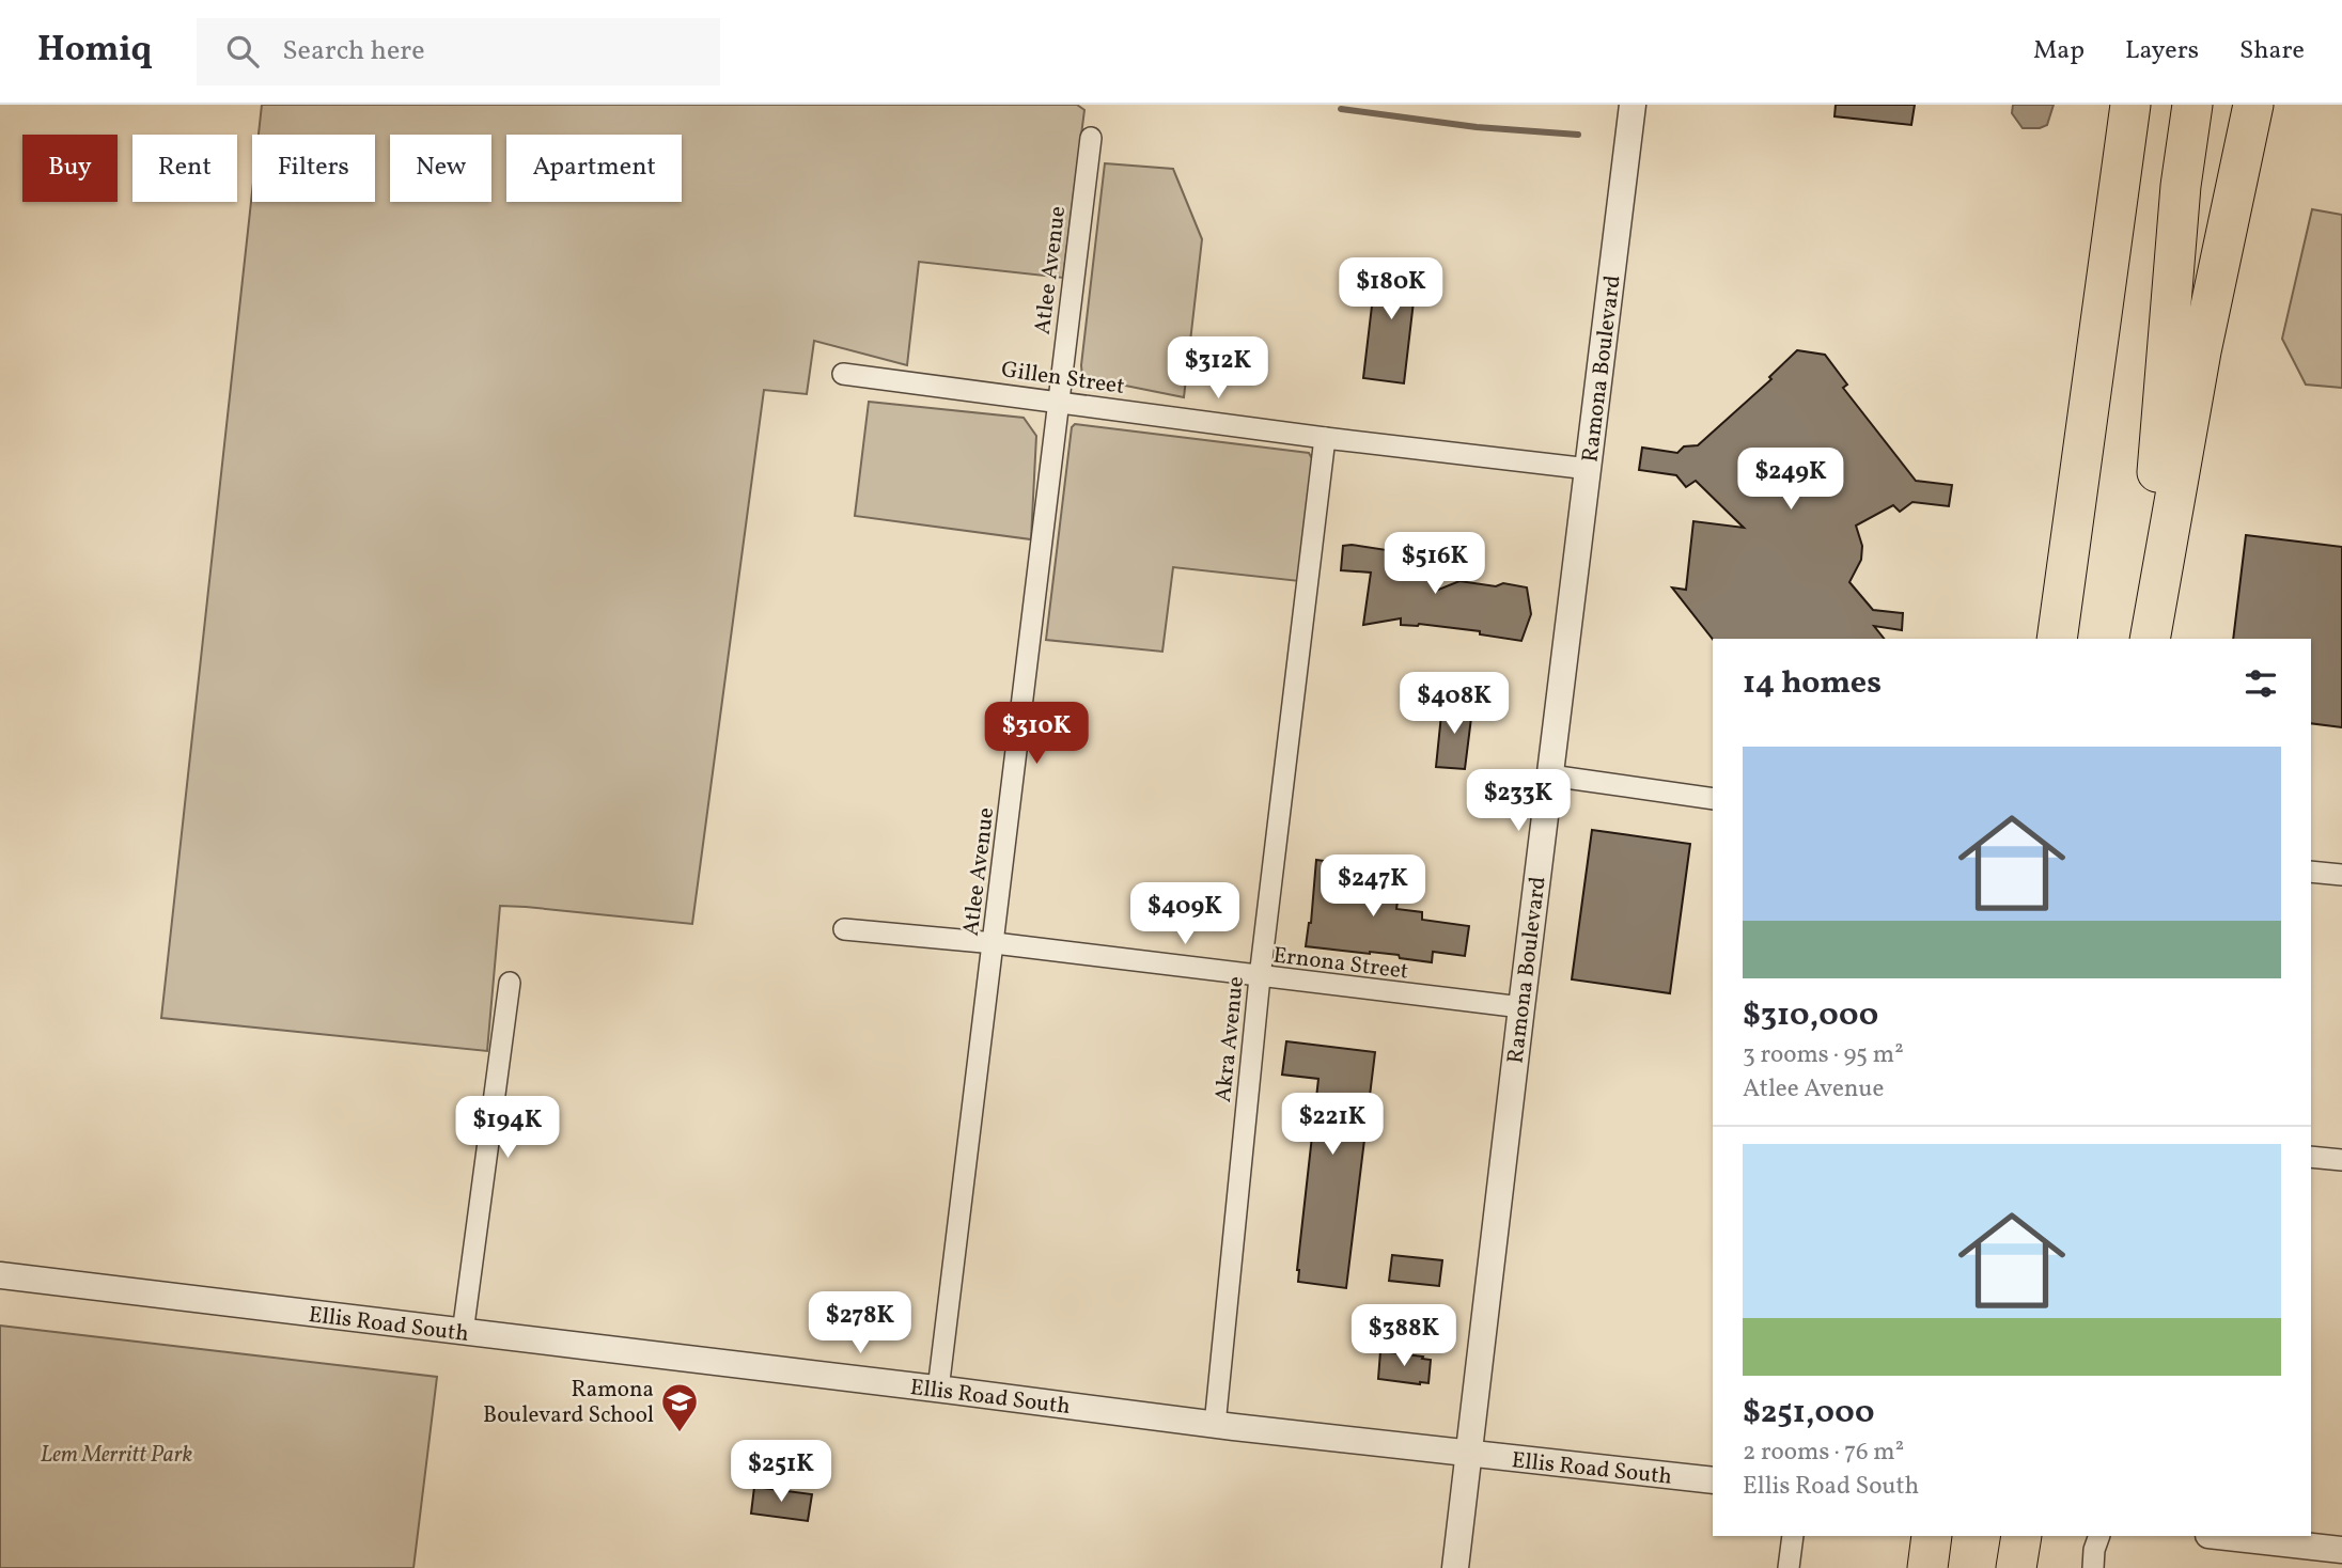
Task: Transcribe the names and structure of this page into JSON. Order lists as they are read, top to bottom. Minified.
{"streets":{"street":["Atlee Avenue","Ramona Boulevard","Gillen Street","Ernona Street","Akra Avenue","Ellis Road South"]},"crossings":[["Atlee Avenue","Gillen Street"],["Atlee Avenue","Ernona Street"],["Atlee Avenue","Ellis Road South"],["Ramona Boulevard","Gillen Street"],["Ramona Boulevard","Ernona Street"],["Ramona Boulevard","Ellis Road South"],["Gillen Street","Akra Avenue"],["Ernona Street","Akra Avenue"],["Akra Avenue","Ellis Road South"]],"parks":["Lem Merritt Park"],"places":{"school or university":["Ramona Boulevard School"]},"page":{"header":"Homiq","search":"Search here","nav":["Map","Layers","Share"],"chip":["Buy","Rent","Filters","New","Apartment"],"price":["$180K","$312K","$249K","$516K","$408K","$310K","$233K","$247K","$409K","$221K","$194K","$278K","$388K","$251K"],"heading":"14 homes","list":[{"name":"$310,000","note":"3 rooms · 95 m² · Atlee Avenue"},{"name":"$251,000","note":"2 rooms · 76 m² · Ellis Road South"}]}}
